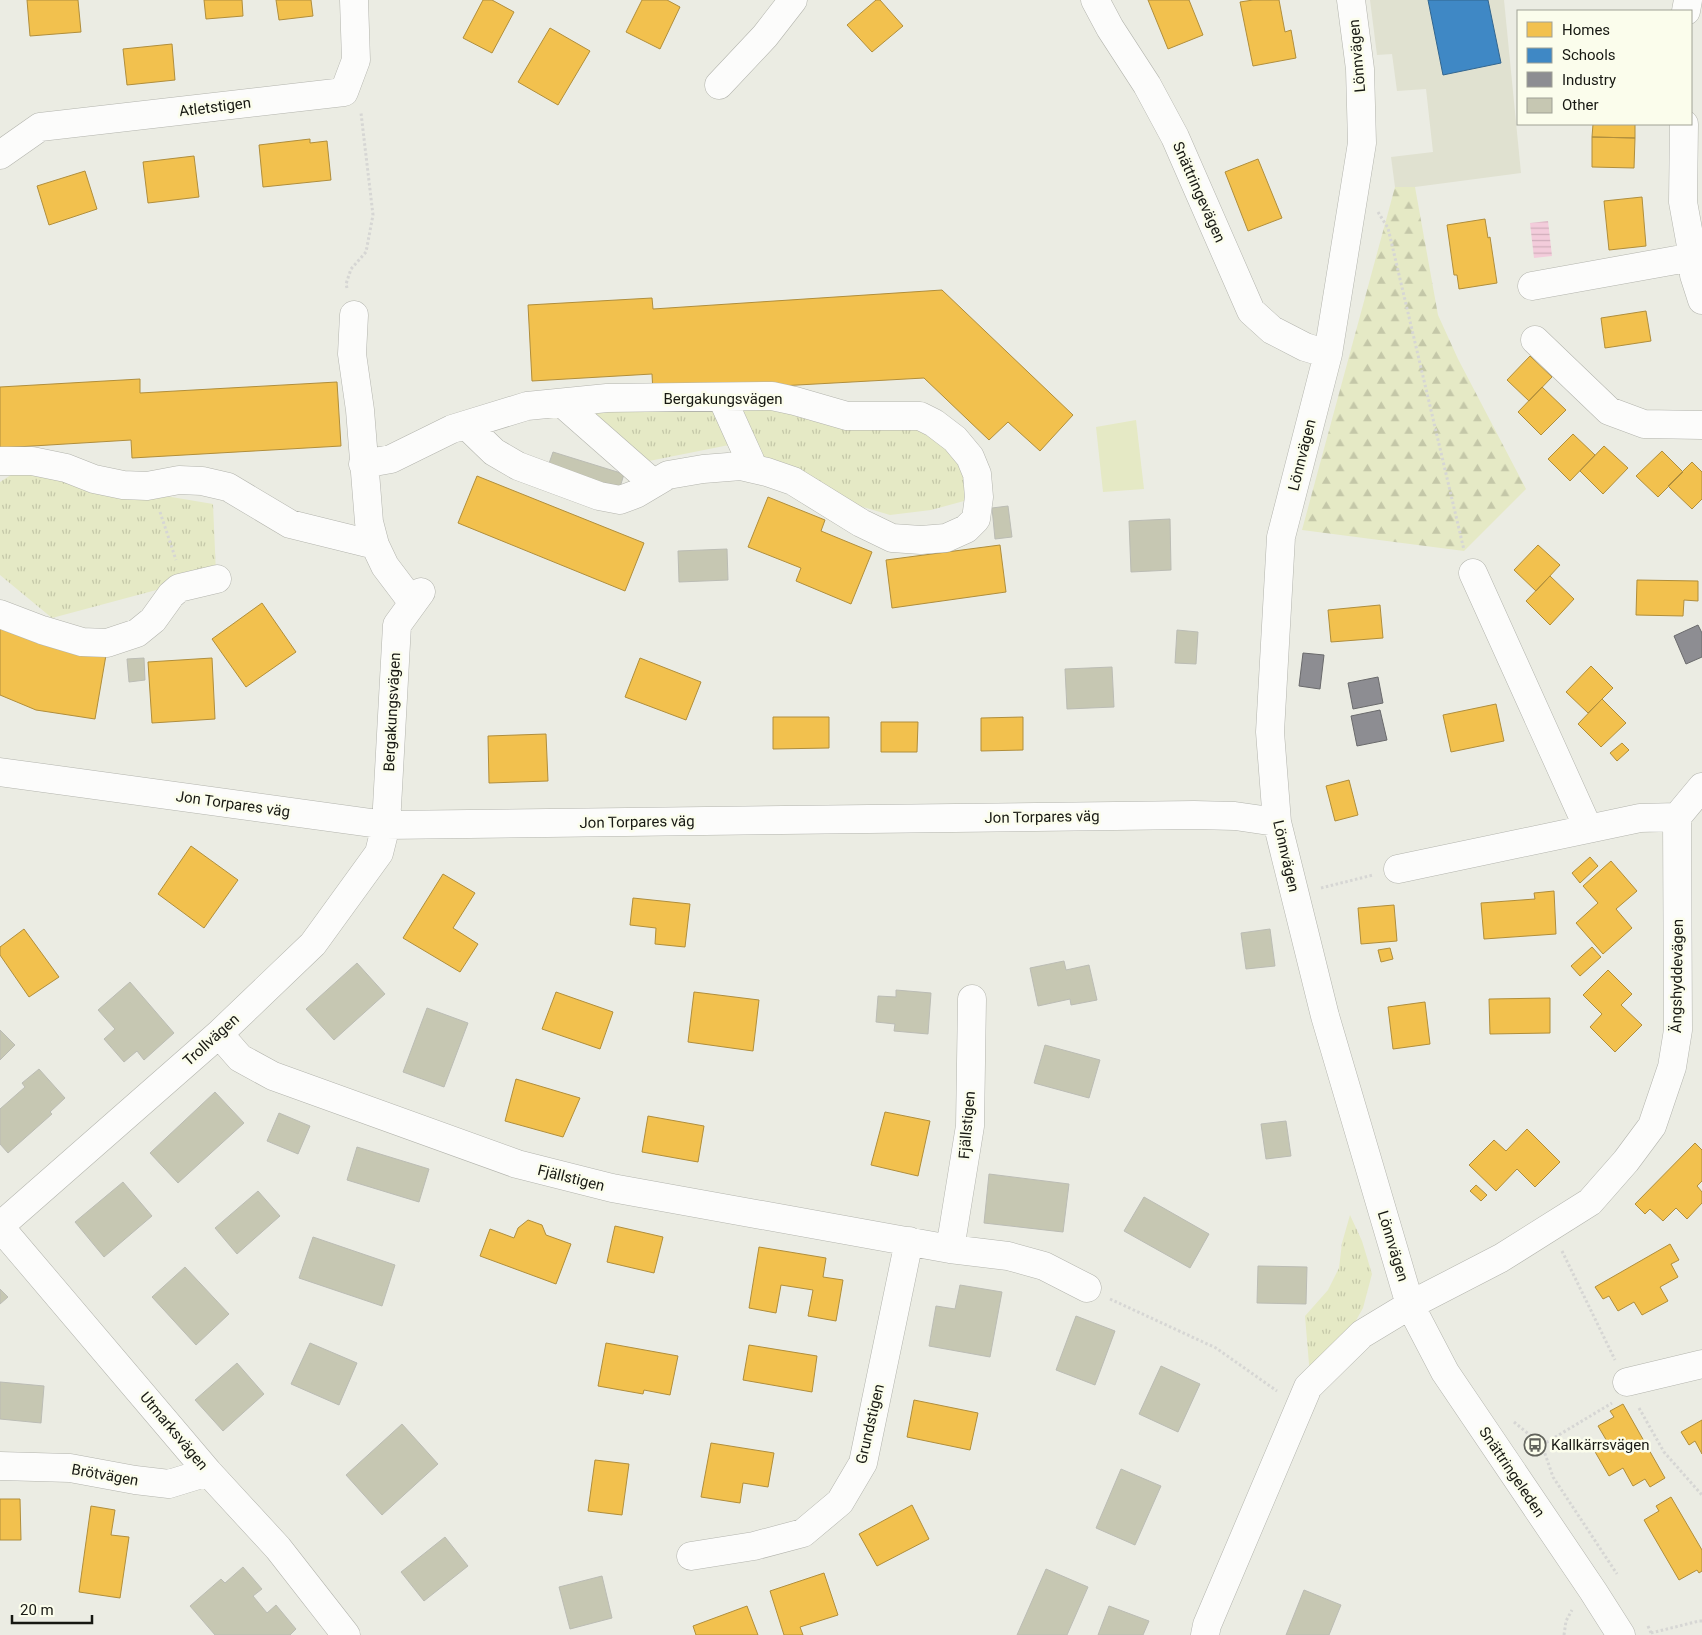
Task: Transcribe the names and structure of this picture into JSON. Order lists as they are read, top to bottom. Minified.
{"streets":{"street":["Lönnvägen","Atletstigen","Snättringevägen","Bergakungsvägen","Jon Torpares väg","Ängshyddevägen","Trollvägen","Fjällstigen","Grundstigen","Utmarksvägen","Snättringeleden","Brötvägen"]},"crossings":[["Lönnvägen","Snättringevägen"],["Lönnvägen","Jon Torpares väg"],["Lönnvägen","Ängshyddevägen"],["Lönnvägen","Snättringeleden"],["Bergakungsvägen","Jon Torpares väg"],["Bergakungsvägen","Trollvägen"],["Jon Torpares väg","Trollvägen"],["Ängshyddevägen","Snättringeleden"],["Trollvägen","Fjällstigen"],["Trollvägen","Utmarksvägen"],["Fjällstigen","Grundstigen"],["Utmarksvägen","Brötvägen"]],"places":{"bus stop":["Kallkärrsvägen"]},"legend":["Homes","Schools","Industry","Other"],"scale_bar":"20 m"}
